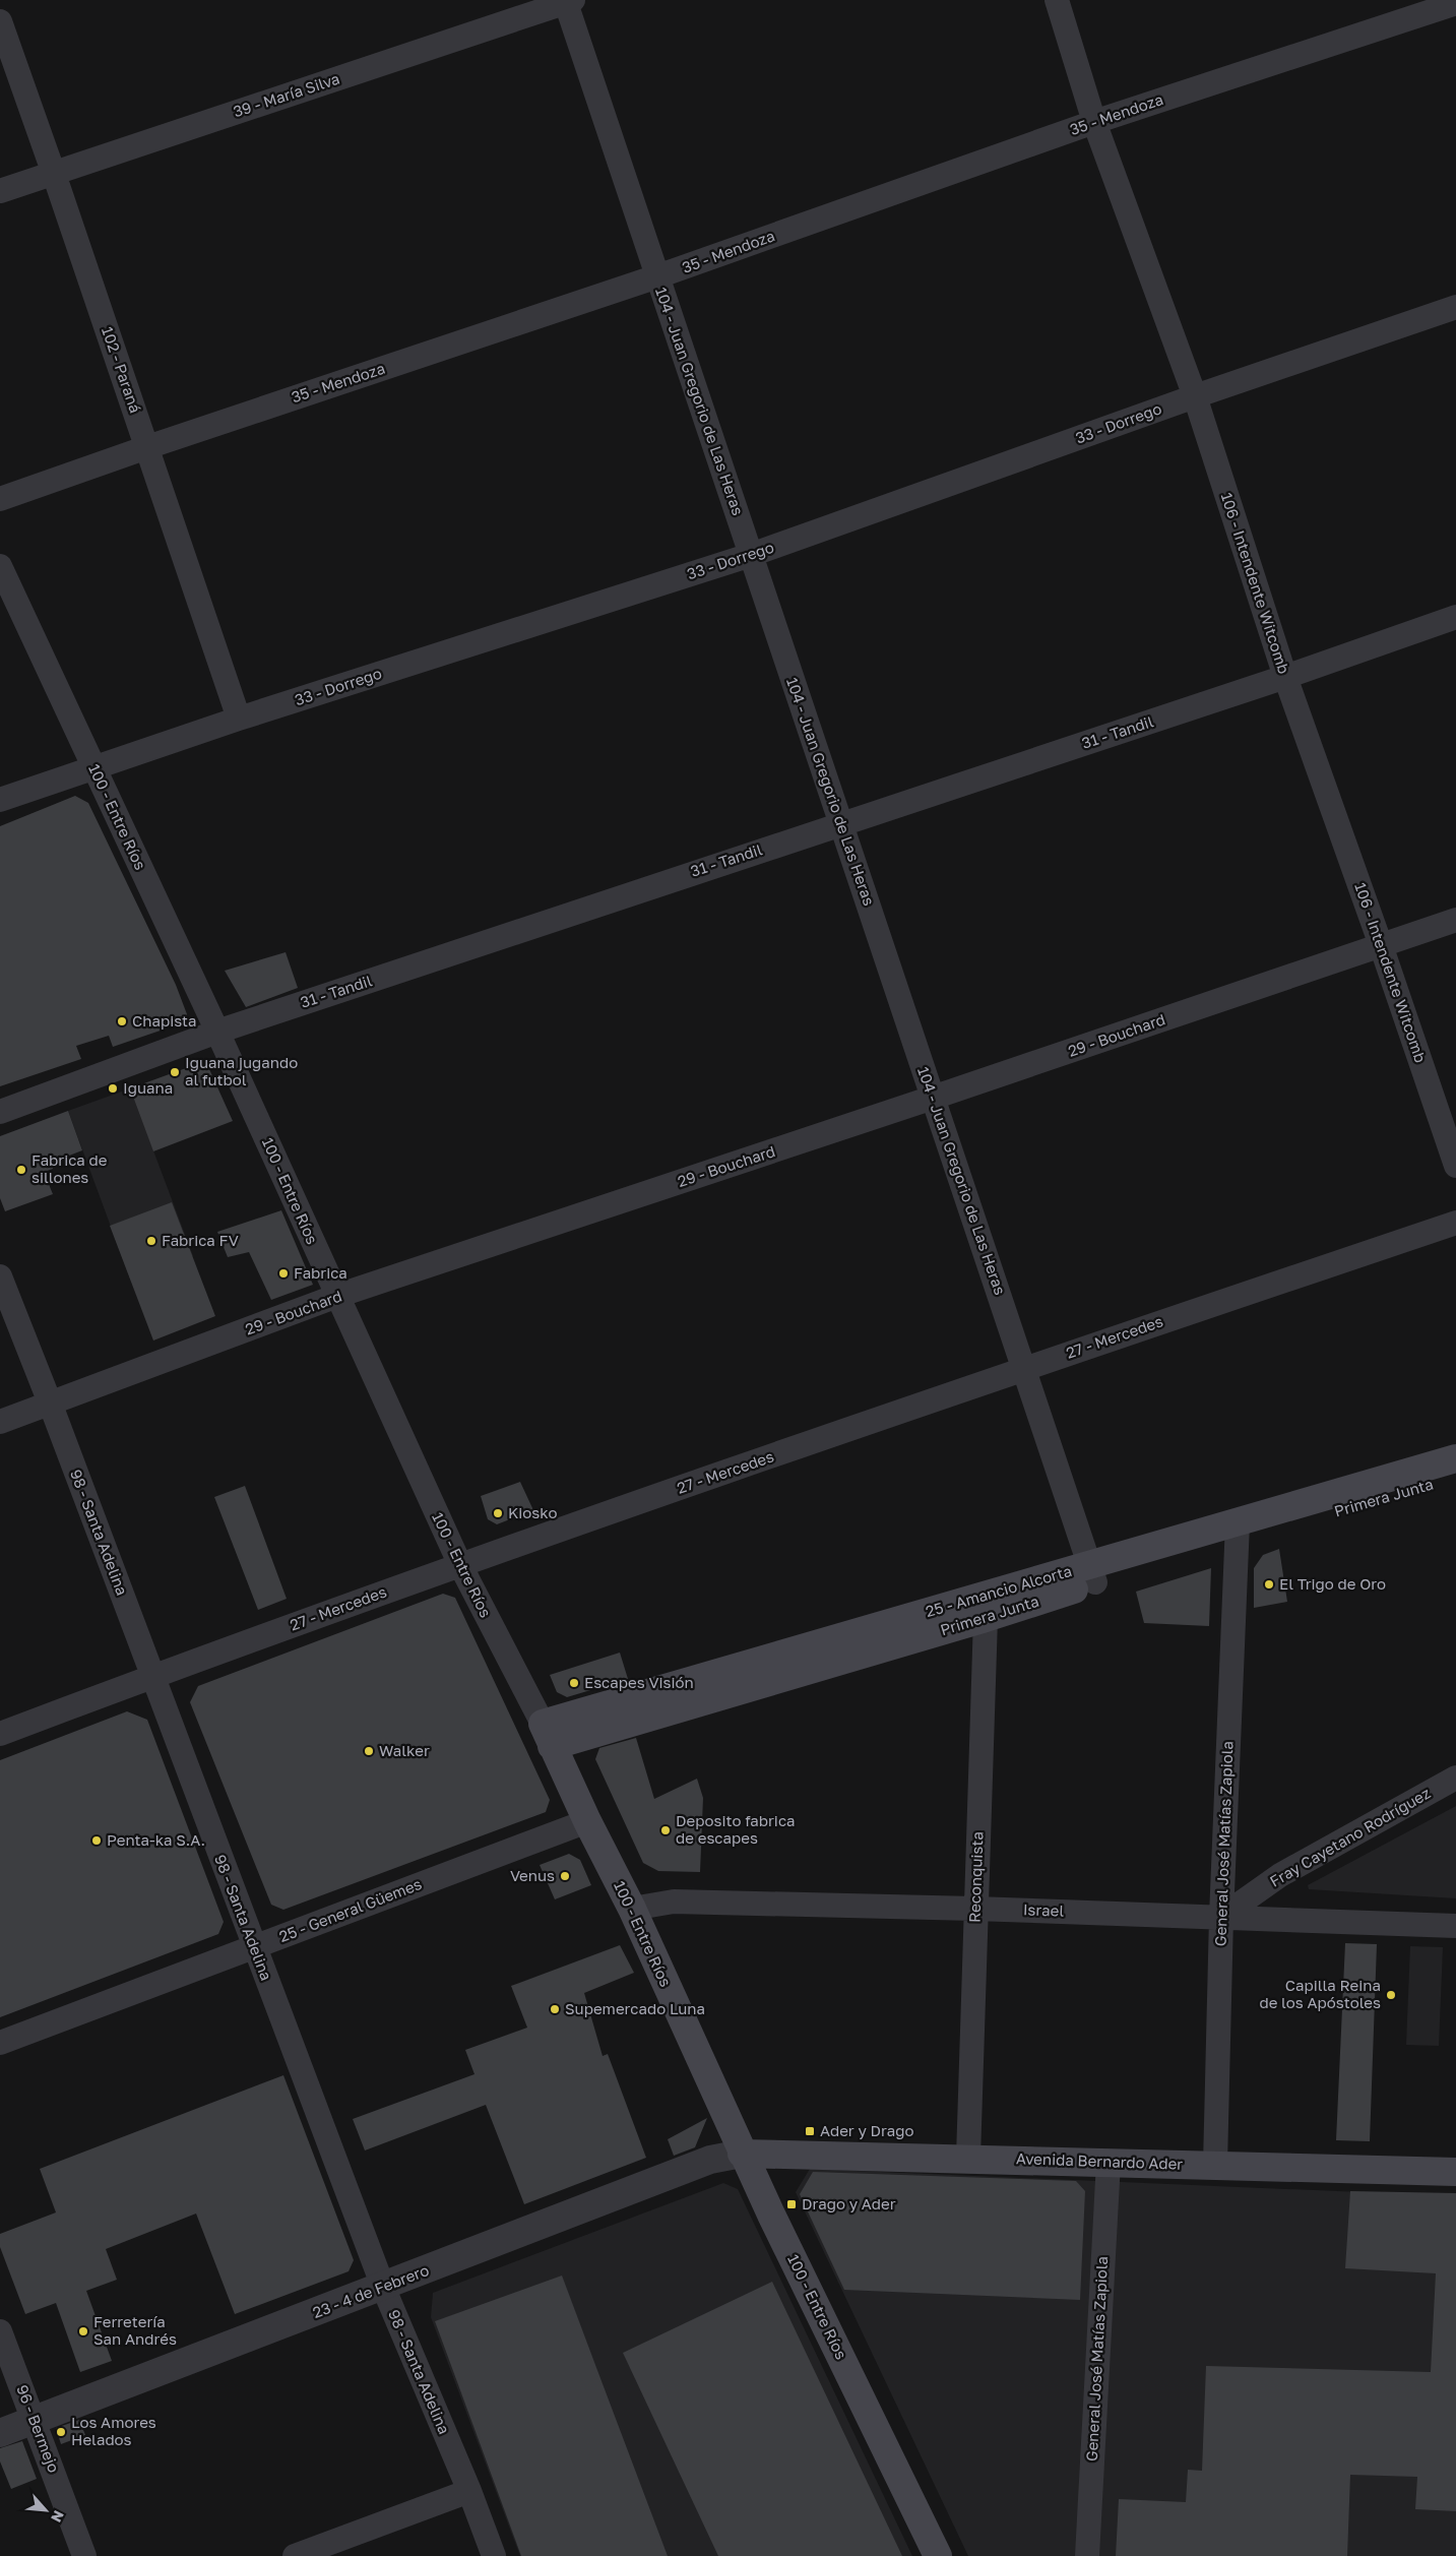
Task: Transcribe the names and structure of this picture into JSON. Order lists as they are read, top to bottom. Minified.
{"streets":{"main road":["100 - Entre Ríos","Primera Junta","Avenida Bernardo Ader"],"street":["39 - María Silva","35 - Mendoza","102 - Paraná","104 - Juan Gregorio de Las Heras","33 - Dorrego","106 - Intendente Witcomb","31 - Tandil","29 - Bouchard","27 - Mercedes","98 - Santa Adelina","Fray Cayetano Rodríguez","General José Matías Zapiola","Reconquista","25 - General Güemes","Israel","23 - 4 de Febrero","96 - Bermejo"]},"crossings":[["39 - María Silva","102 - Paraná"],["39 - María Silva","104 - Juan Gregorio de Las Heras"],["35 - Mendoza","102 - Paraná"],["35 - Mendoza","104 - Juan Gregorio de Las Heras"],["35 - Mendoza","106 - Intendente Witcomb"],["102 - Paraná","33 - Dorrego"],["104 - Juan Gregorio de Las Heras","33 - Dorrego"],["104 - Juan Gregorio de Las Heras","31 - Tandil"],["104 - Juan Gregorio de Las Heras","29 - Bouchard"],["104 - Juan Gregorio de Las Heras","27 - Mercedes"],["104 - Juan Gregorio de Las Heras","Primera Junta"],["33 - Dorrego","106 - Intendente Witcomb"],["33 - Dorrego","100 - Entre Ríos"],["106 - Intendente Witcomb","31 - Tandil"],["106 - Intendente Witcomb","29 - Bouchard"],["31 - Tandil","100 - Entre Ríos"],["100 - Entre Ríos","29 - Bouchard"],["100 - Entre Ríos","27 - Mercedes"],["100 - Entre Ríos","Primera Junta"],["100 - Entre Ríos","25 - General Güemes"],["100 - Entre Ríos","Israel"],["100 - Entre Ríos","Avenida Bernardo Ader"],["100 - Entre Ríos","23 - 4 de Febrero"],["29 - Bouchard","98 - Santa Adelina"],["27 - Mercedes","98 - Santa Adelina"],["Primera Junta","General José Matías Zapiola"],["Primera Junta","Reconquista"],["98 - Santa Adelina","25 - General Güemes"],["98 - Santa Adelina","23 - 4 de Febrero"],["Fray Cayetano Rodríguez","General José Matías Zapiola"],["Fray Cayetano Rodríguez","Israel"],["General José Matías Zapiola","Israel"],["General José Matías Zapiola","Avenida Bernardo Ader"],["Reconquista","Israel"],["Reconquista","Avenida Bernardo Ader"],["Avenida Bernardo Ader","23 - 4 de Febrero"],["23 - 4 de Febrero","96 - Bermejo"]],"places":{"other":["Chapista","Iguana jugando al futbol","Iguana","Fabrica de sillones","Fabrica FV","Fabrica","Kiosko","El Trigo de Oro","Escapes Visión","Walker","Deposito fabrica de escapes","Penta-ka S.A.","Venus","Capilla Reina de los Apóstoles","Supemercado Luna","Ferretería San Andrés","Los Amores Helados"],"transit":["Ader y Drago","Drago y Ader"]},"north":"bottom right"}
